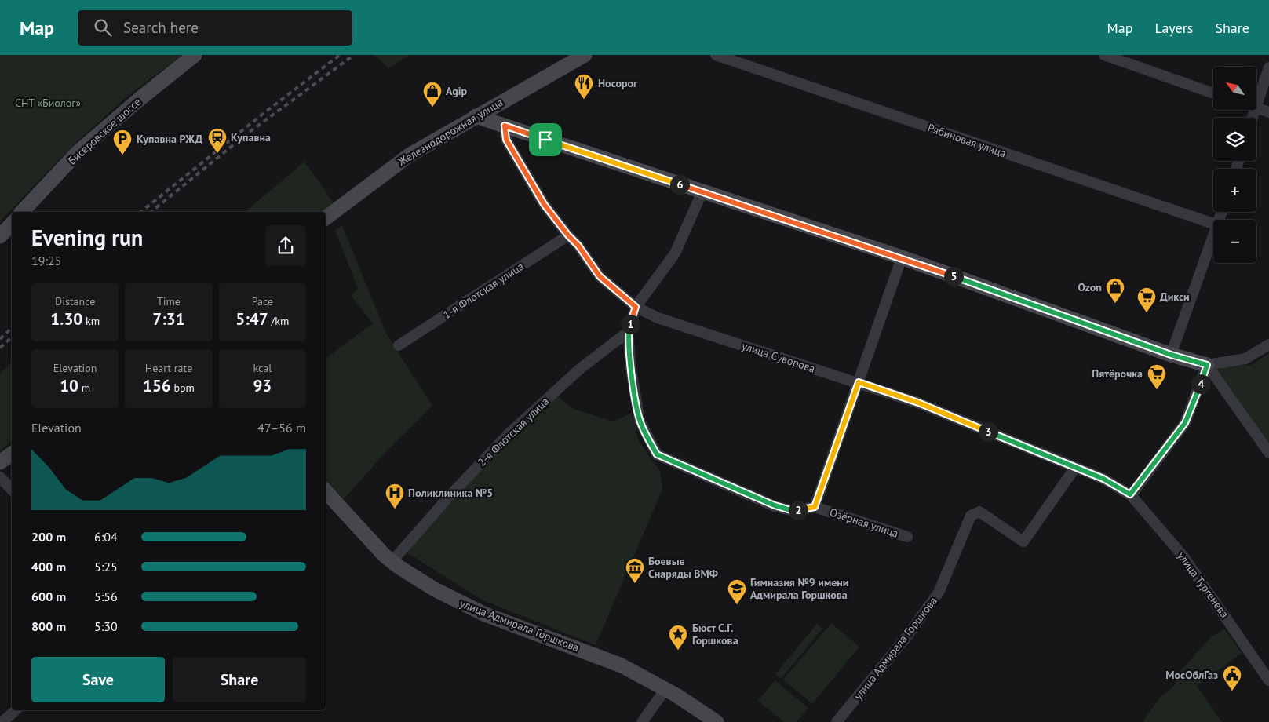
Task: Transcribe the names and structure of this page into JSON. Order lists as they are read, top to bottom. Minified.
{"streets":{"street":["Бисеровское шоссе","Железнодорожная улица","Рябиновая улица","1-я Флотская улица","улица Суворова","2-я Флотская улица","Озёрная улица","улица Тургенева","улица Адмирала Горшкова"]},"crossings":[["1-я Флотская улица","улица Суворова"],["улица Суворова","Озёрная улица"],["улица Суворова","улица Тургенева"],["улица Суворова","улица Адмирала Горшкова"],["2-я Флотская улица","Озёрная улица"],["2-я Флотская улица","улица Адмирала Горшкова"]],"parks":["СНТ «Биолог»"],"places":{"restaurant":["Носорог"],"shop":["Agip","Ozon"],"station":["Купавна"],"parking":["Купавна РЖД"],"supermarket":["Дикси","Пятёрочка"],"hospital":["Поликлиника №5"],"museum":["Боевые Снаряды ВМФ"],"school or university":["Гимназия №9 имени Адмирала Горшкова"],"place":["Бюст С.Г. Горшкова"],"public building":["МосОблГаз"]},"north":"top left","page":{"header":"Map","search":"Search here","nav":["Map","Layers","Share"],"map_buttons":["+","−"],"pins":["6","5","1","4","3","2"],"heading":["Evening run","19:25"],"stats":[["Distance","1.30 km"],["Time","7:31"],["Pace","5:47 /km"],["Elevation","10 m"],["Heart rate","156 bpm"],["kcal","93"]],"chart":["Elevation","47–56 m"],"list":[{"name":"200 m","note":"6:04"},{"name":"400 m","note":"5:25"},{"name":"600 m","note":"5:56"},{"name":"800 m","note":"5:30"}],"buttons":["Save","Share"]}}
